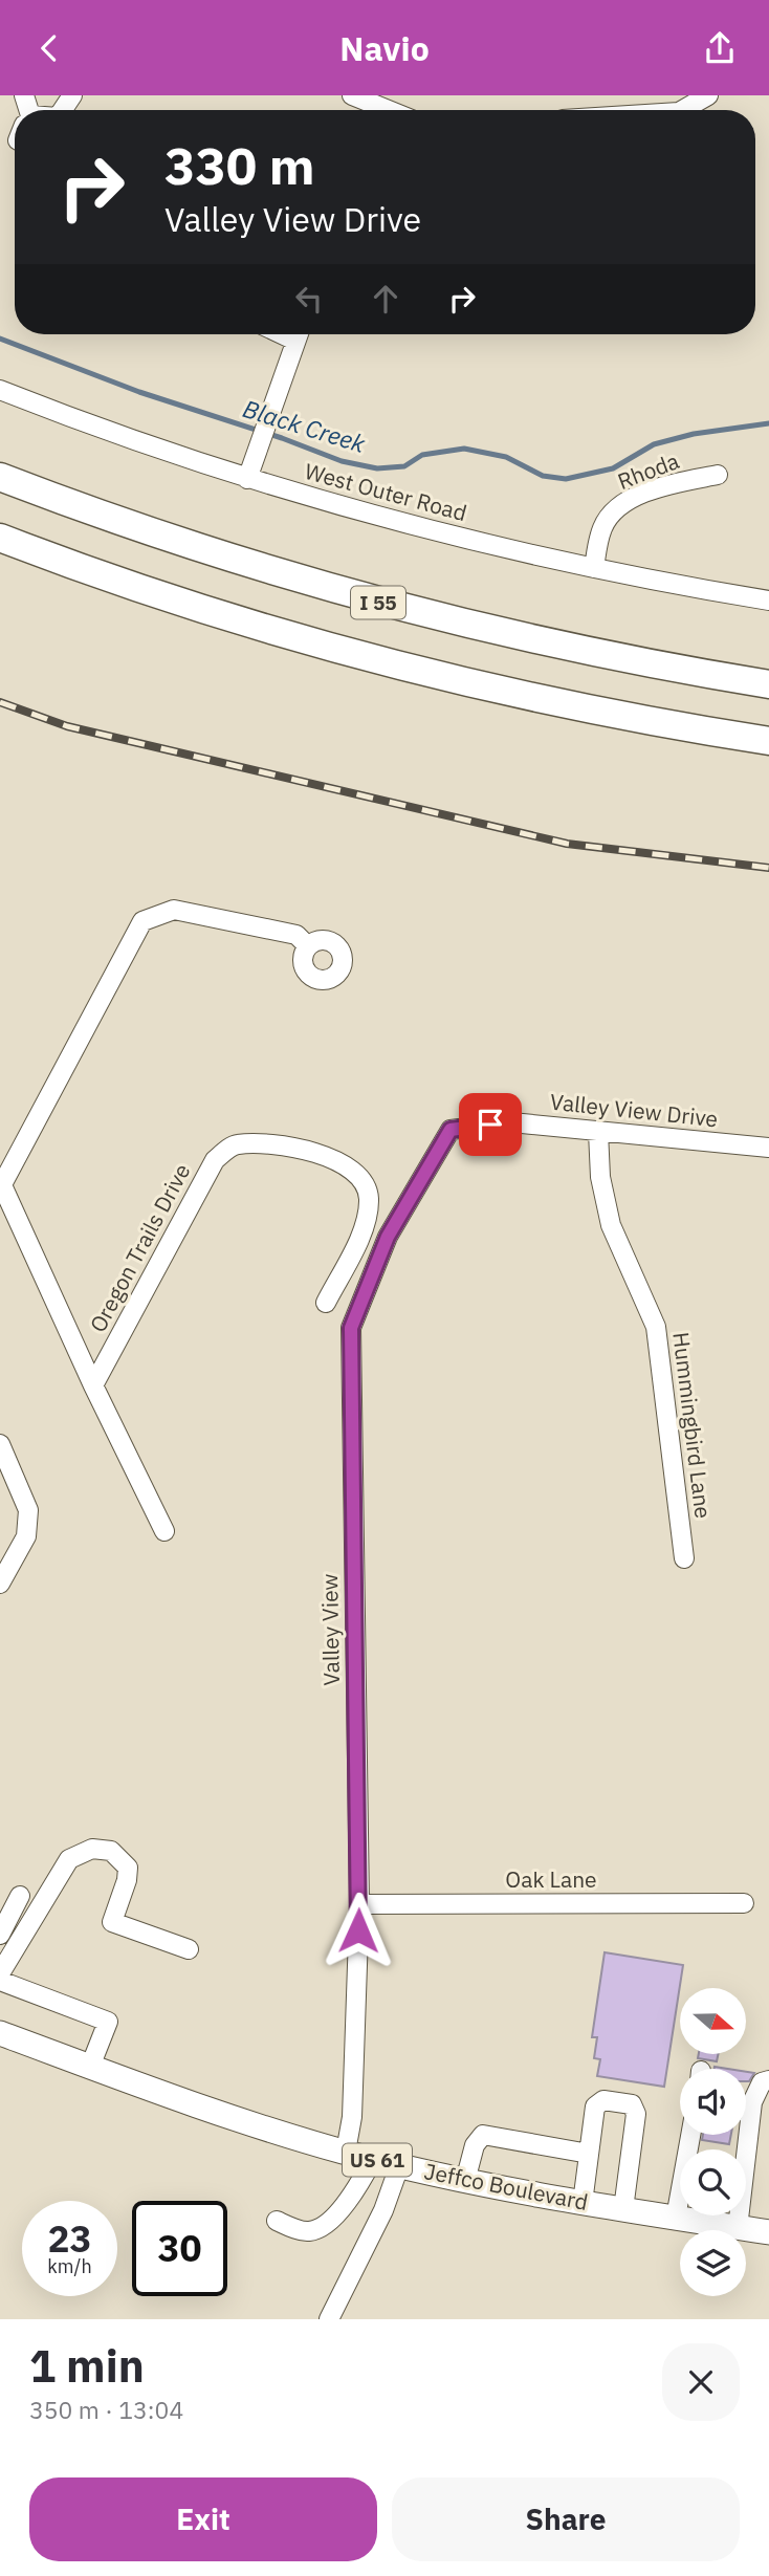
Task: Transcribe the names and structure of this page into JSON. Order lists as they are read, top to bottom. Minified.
{"streets":{"highway":["I 55"],"main road":["US 61","Jeffco Boulevard"],"street":["Rhoda","West Outer Road","Valley View Drive","Oregon Trails Drive","Hummingbird Lane","Valley View","Oak Lane"]},"crossings":[["Rhoda","West Outer Road"],["Valley View Drive","Hummingbird Lane"],["Valley View Drive","Valley View"],["Valley View","Oak Lane"],["Valley View","Jeffco Boulevard"]],"water":["Black Creek"],"north":"right","page":{"header":"Navio","turn":["330 m","Valley View Drive"],"speed":"23 km/h","limit":"30","heading":["1 min","350 m · 13:04"],"buttons":["Exit","Share"]}}
